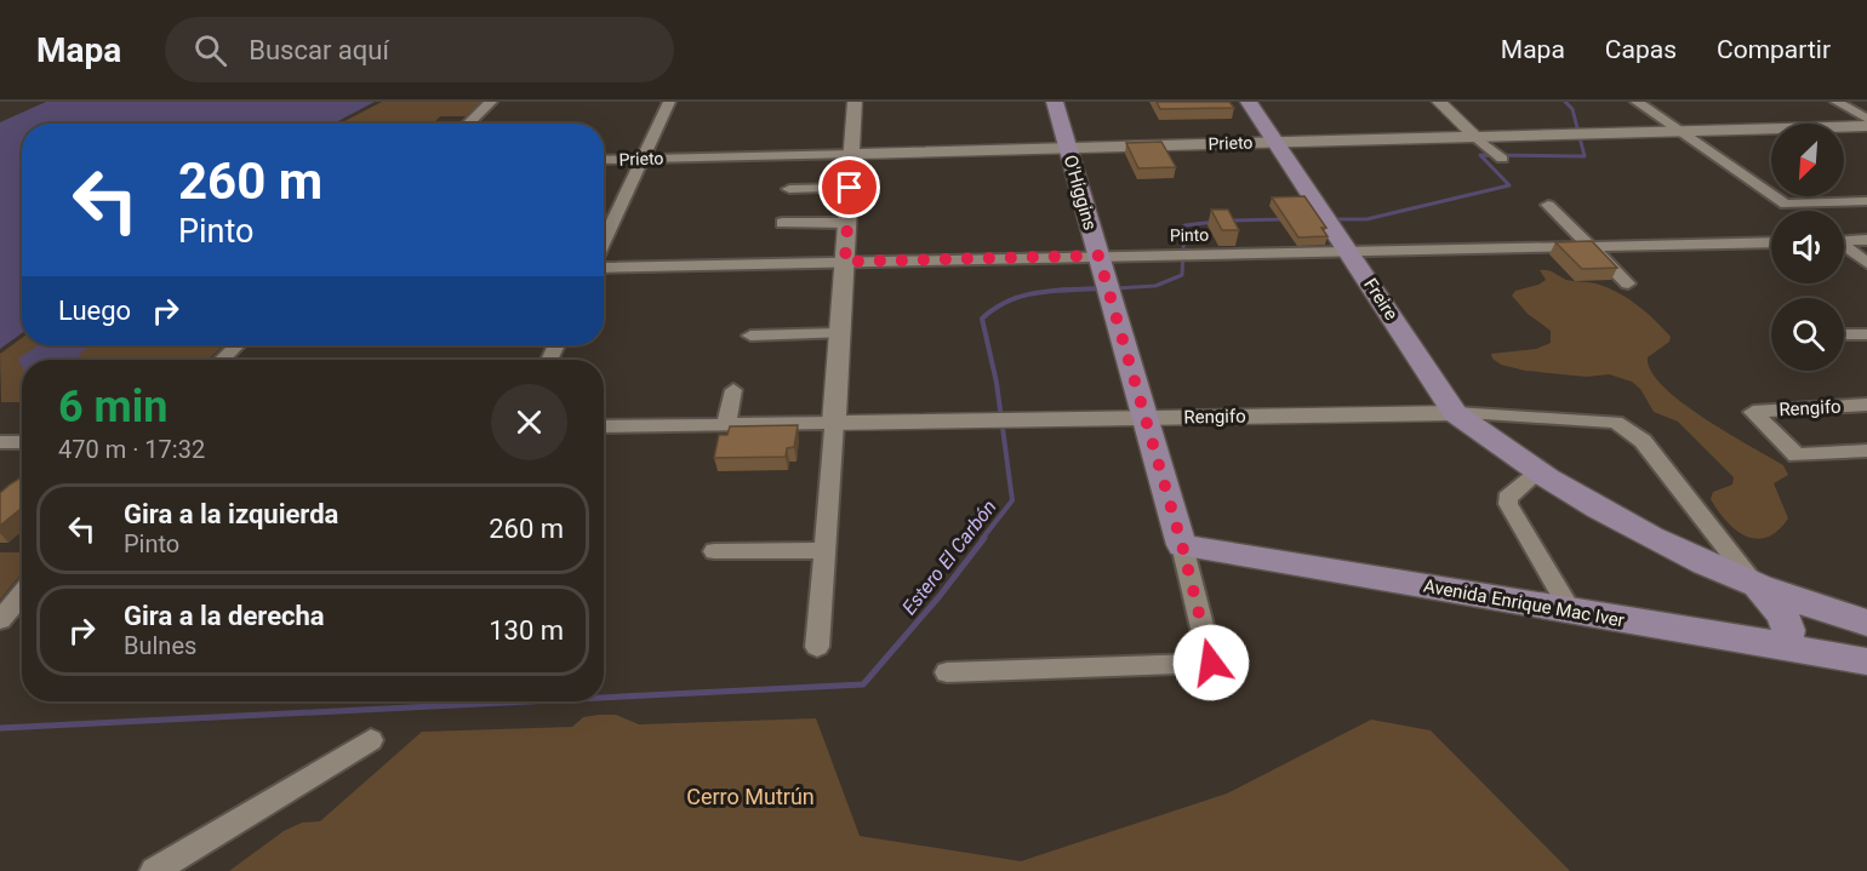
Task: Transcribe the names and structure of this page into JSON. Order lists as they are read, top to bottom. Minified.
{"streets":{"main road":["O'Higgins","Freire","Avenida Enrique Mac Iver"],"street":["Prieto","Pinto","Rengifo"]},"crossings":[["Prieto","O'Higgins"],["Prieto","Freire"],["O'Higgins","Pinto"],["O'Higgins","Rengifo"],["O'Higgins","Avenida Enrique Mac Iver"],["Pinto","Freire"],["Freire","Rengifo"]],"water":["Estero El Carbón"],"parks":["Cerro Mutrún"],"north":"bottom left","page":{"header":"Mapa","search":"Buscar aquí","nav":["Mapa","Capas","Compartir"],"turn":["260 m","Pinto"],"then":"Luego","heading":["6 min","470 m · 17:32"],"list":[{"name":"Gira a la izquierda","note":"Pinto","value":"260 m"},{"name":"Gira a la derecha","note":"Bulnes","value":"130 m"}]}}
